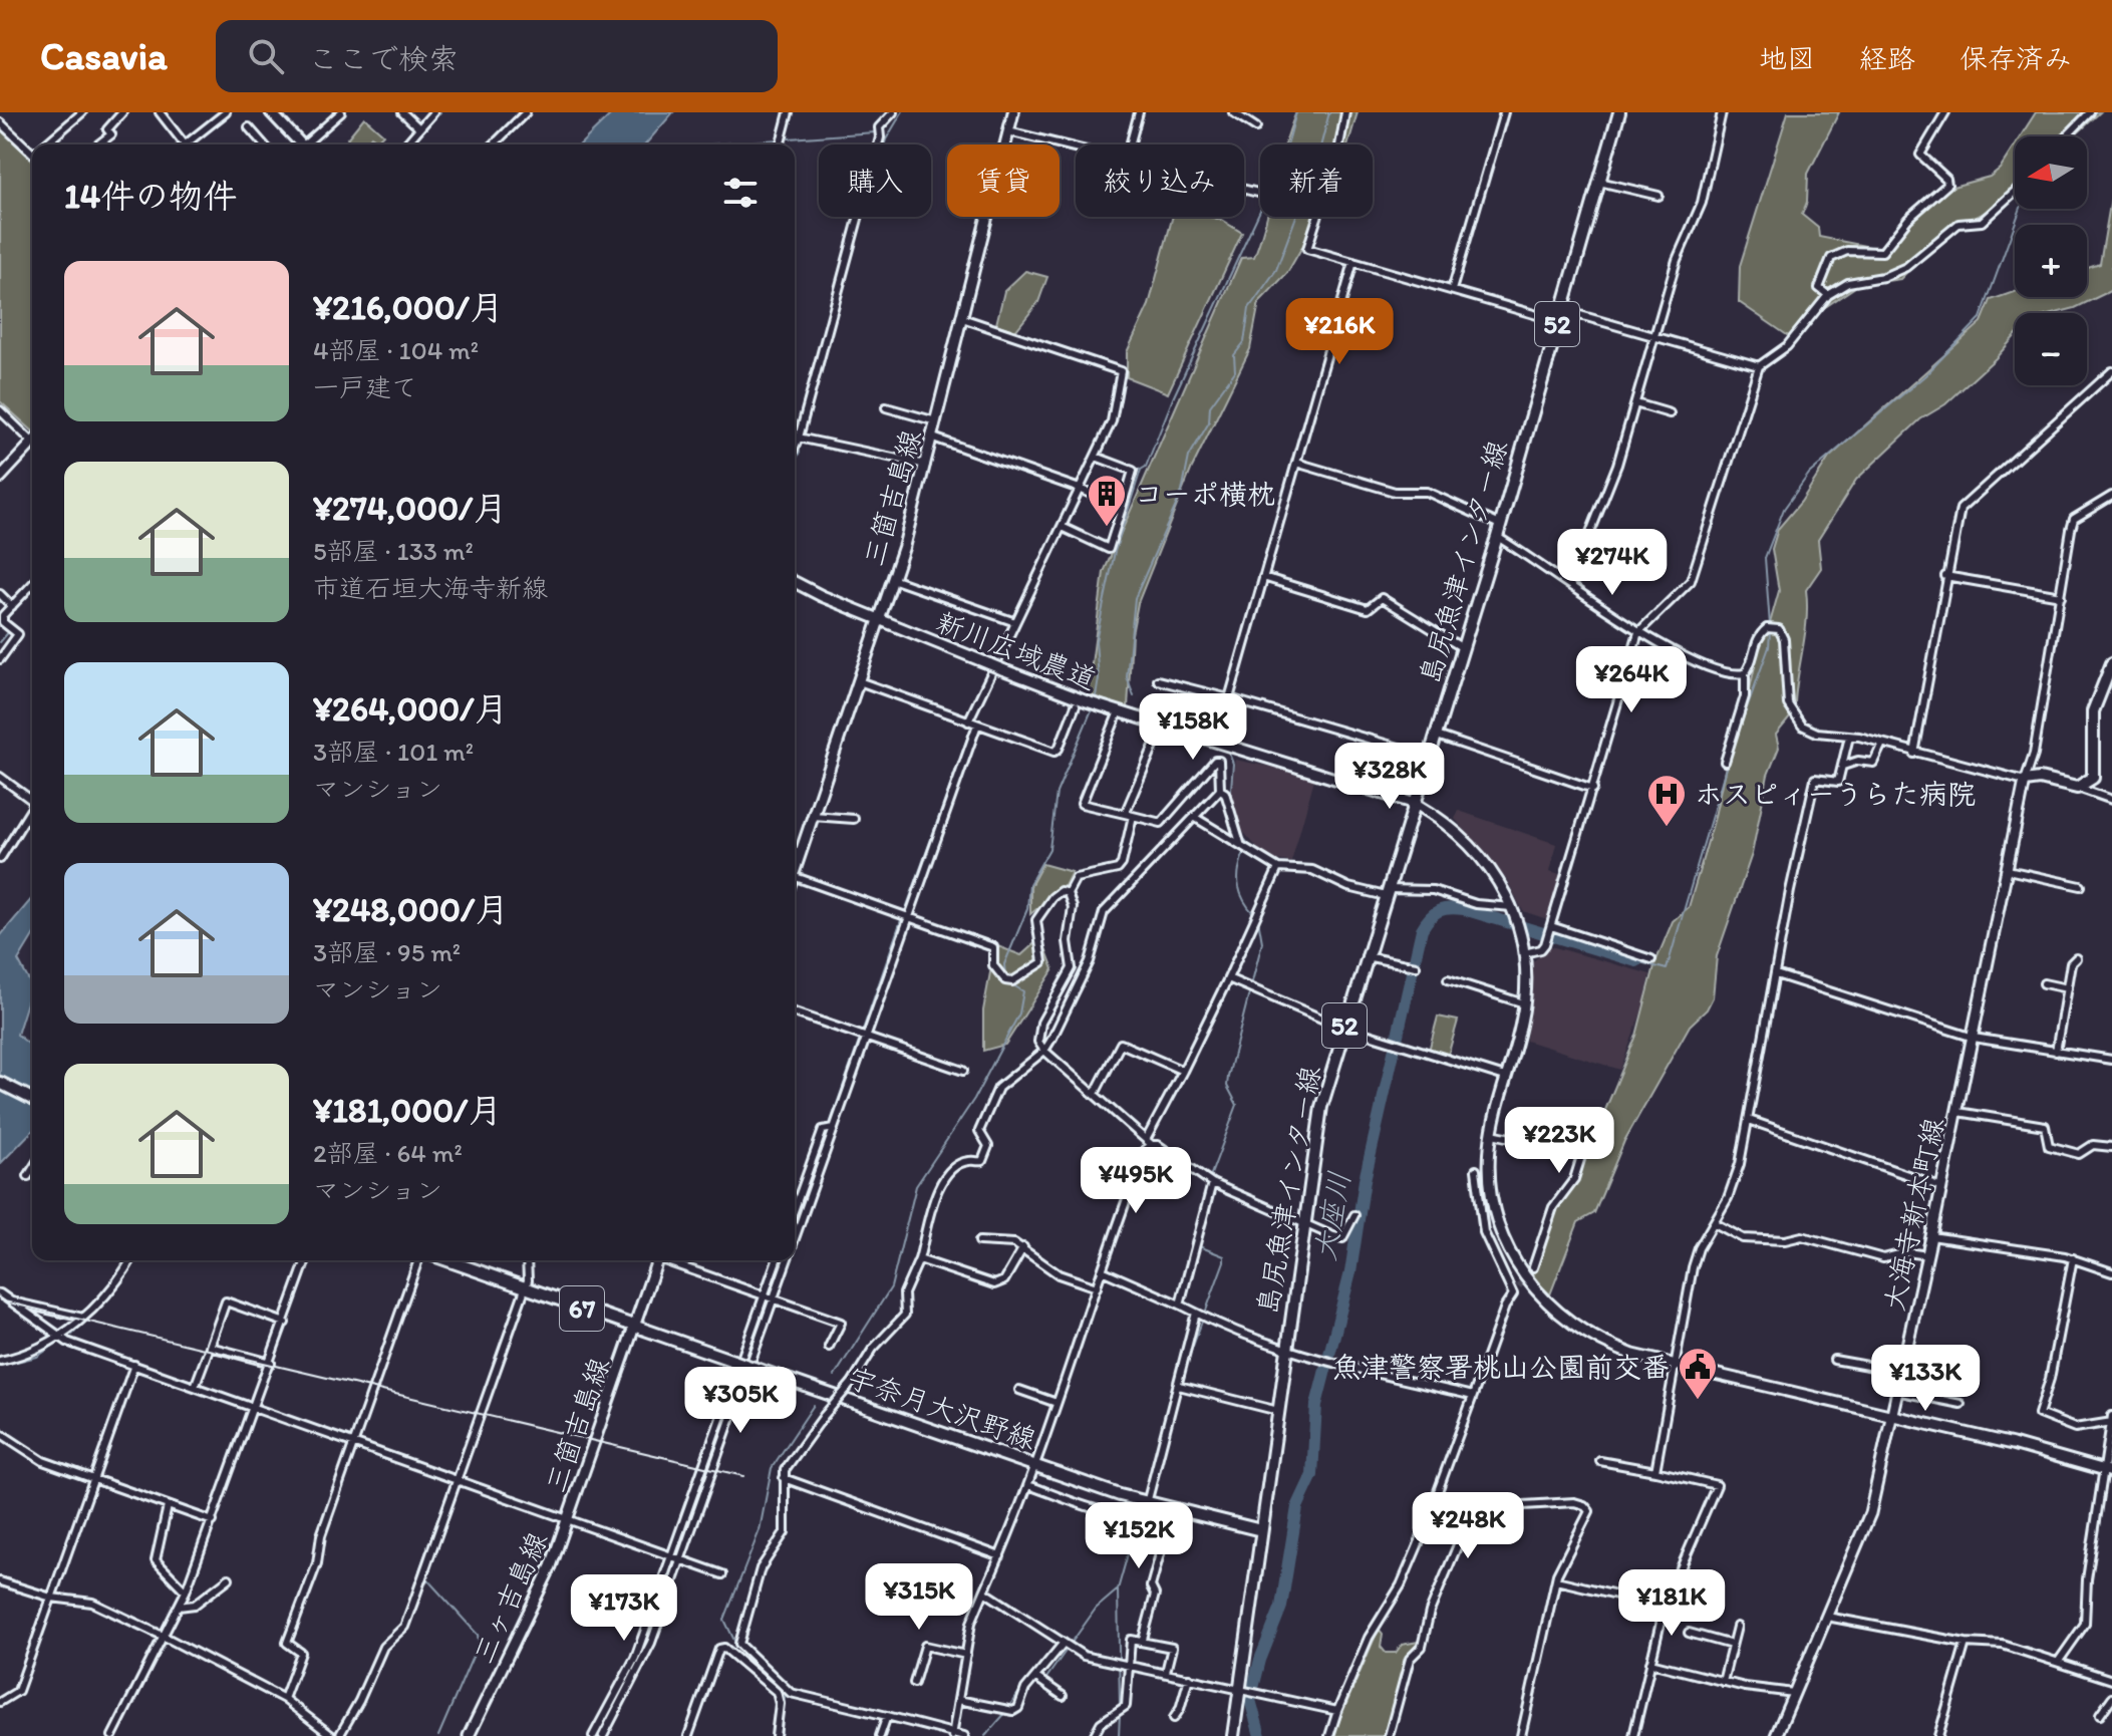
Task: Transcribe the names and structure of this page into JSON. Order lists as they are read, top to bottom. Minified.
{"streets":{"main road":["52","三箇吉島線","島尻魚津インター線","新川広域農道","大海寺新本町線","67","宇奈月大沢野線","三ヶ吉島線"]},"crossings":[["三箇吉島線","新川広域農道"],["三箇吉島線","宇奈月大沢野線"],["三箇吉島線","三ヶ吉島線"],["島尻魚津インター線","新川広域農道"],["島尻魚津インター線","宇奈月大沢野線"],["新川広域農道","大海寺新本町線"]],"water":["大座川"],"places":{"building":["コーポ横枕"],"hospital":["ホスピィーうらた病院"],"public building":["魚津警察署桃山公園前交番"]},"north":"left","page":{"header":"Casavia","search":"ここで検索","nav":["地図","経路","保存済み"],"map_buttons":["+","−"],"chip":["購入","賃貸","絞り込み","新着"],"heading":"14件の物件","list":[{"name":"¥216,000/月","note":"4部屋 · 104 m² · 一戸建て"},{"name":"¥274,000/月","note":"5部屋 · 133 m² · 市道石垣大海寺新線"},{"name":"¥264,000/月","note":"3部屋 · 101 m² · マンション"},{"name":"¥248,000/月","note":"3部屋 · 95 m² · マンション"},{"name":"¥181,000/月","note":"2部屋 · 64 m² · マンション"}],"price":["¥216K","¥274K","¥264K","¥158K","¥328K","¥223K","¥495K","¥133K","¥305K","¥248K","¥152K","¥315K","¥181K","¥173K"]}}
